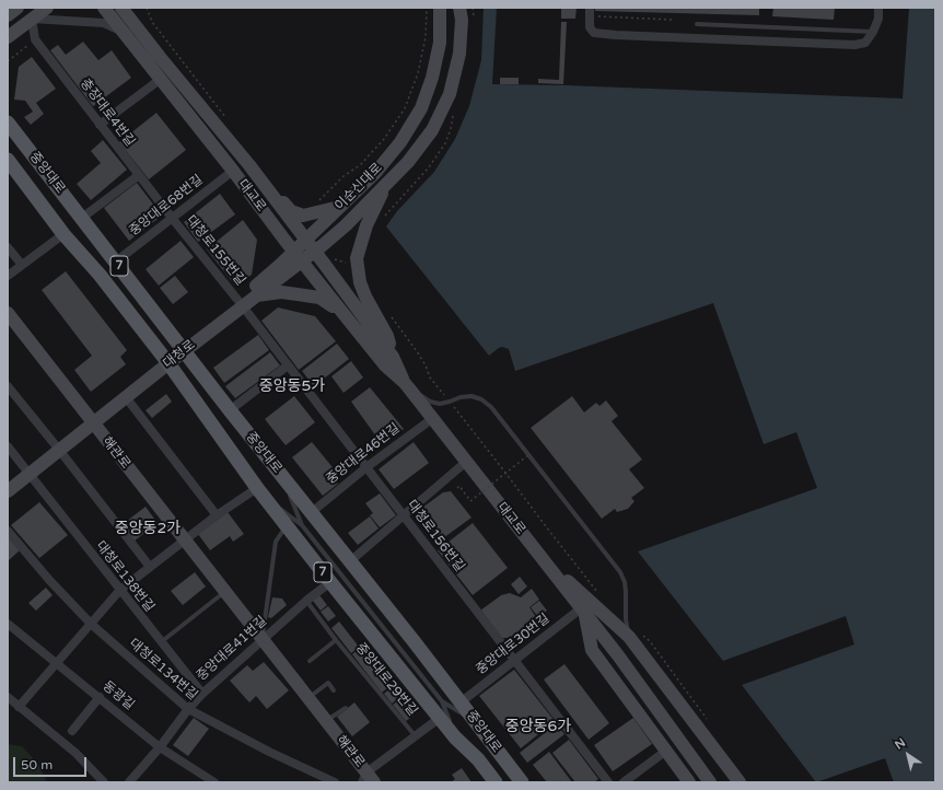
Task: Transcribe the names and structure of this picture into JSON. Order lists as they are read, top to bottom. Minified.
{"streets":{"main road":["중앙대로","이순신대로","대교로","7","대청로","해관로"],"street":["충장대로4번길","중앙대로68번길","대청로155번길","중앙대로46번길","대청로156번길","대청로138번길","중앙대로30번길","중앙대로41번길","대청로134번길","중앙대로29번길","동광길"]},"crossings":[["충장대로4번길","중앙대로68번길"],["충장대로4번길","대청로155번길"],["중앙대로","중앙대로68번길"],["중앙대로","대청로"],["중앙대로","중앙대로46번길"],["중앙대로","중앙대로30번길"],["중앙대로","중앙대로41번길"],["중앙대로","중앙대로29번길"],["이순신대로","대교로"],["이순신대로","대청로155번길"],["이순신대로","대청로"],["이순신대로","대청로156번길"],["대교로","중앙대로68번길"],["대교로","대청로"],["대교로","중앙대로46번길"],["대교로","중앙대로30번길"],["중앙대로68번길","대청로155번길"],["대청로155번길","대청로"],["대청로155번길","대청로156번길"],["대청로","해관로"],["대청로","대청로156번길"],["대청로","대청로138번길"],["해관로","중앙대로41번길"],["해관로","중앙대로29번길"],["중앙대로46번길","대청로156번길"],["대청로156번길","중앙대로30번길"],["대청로138번길","중앙대로41번길"],["중앙대로41번길","대청로134번길"],["중앙대로41번길","동광길"]],"districts":["중앙동5가","중앙동2가","중앙동6가"],"scale_bar":"50 m","north":"top left"}
